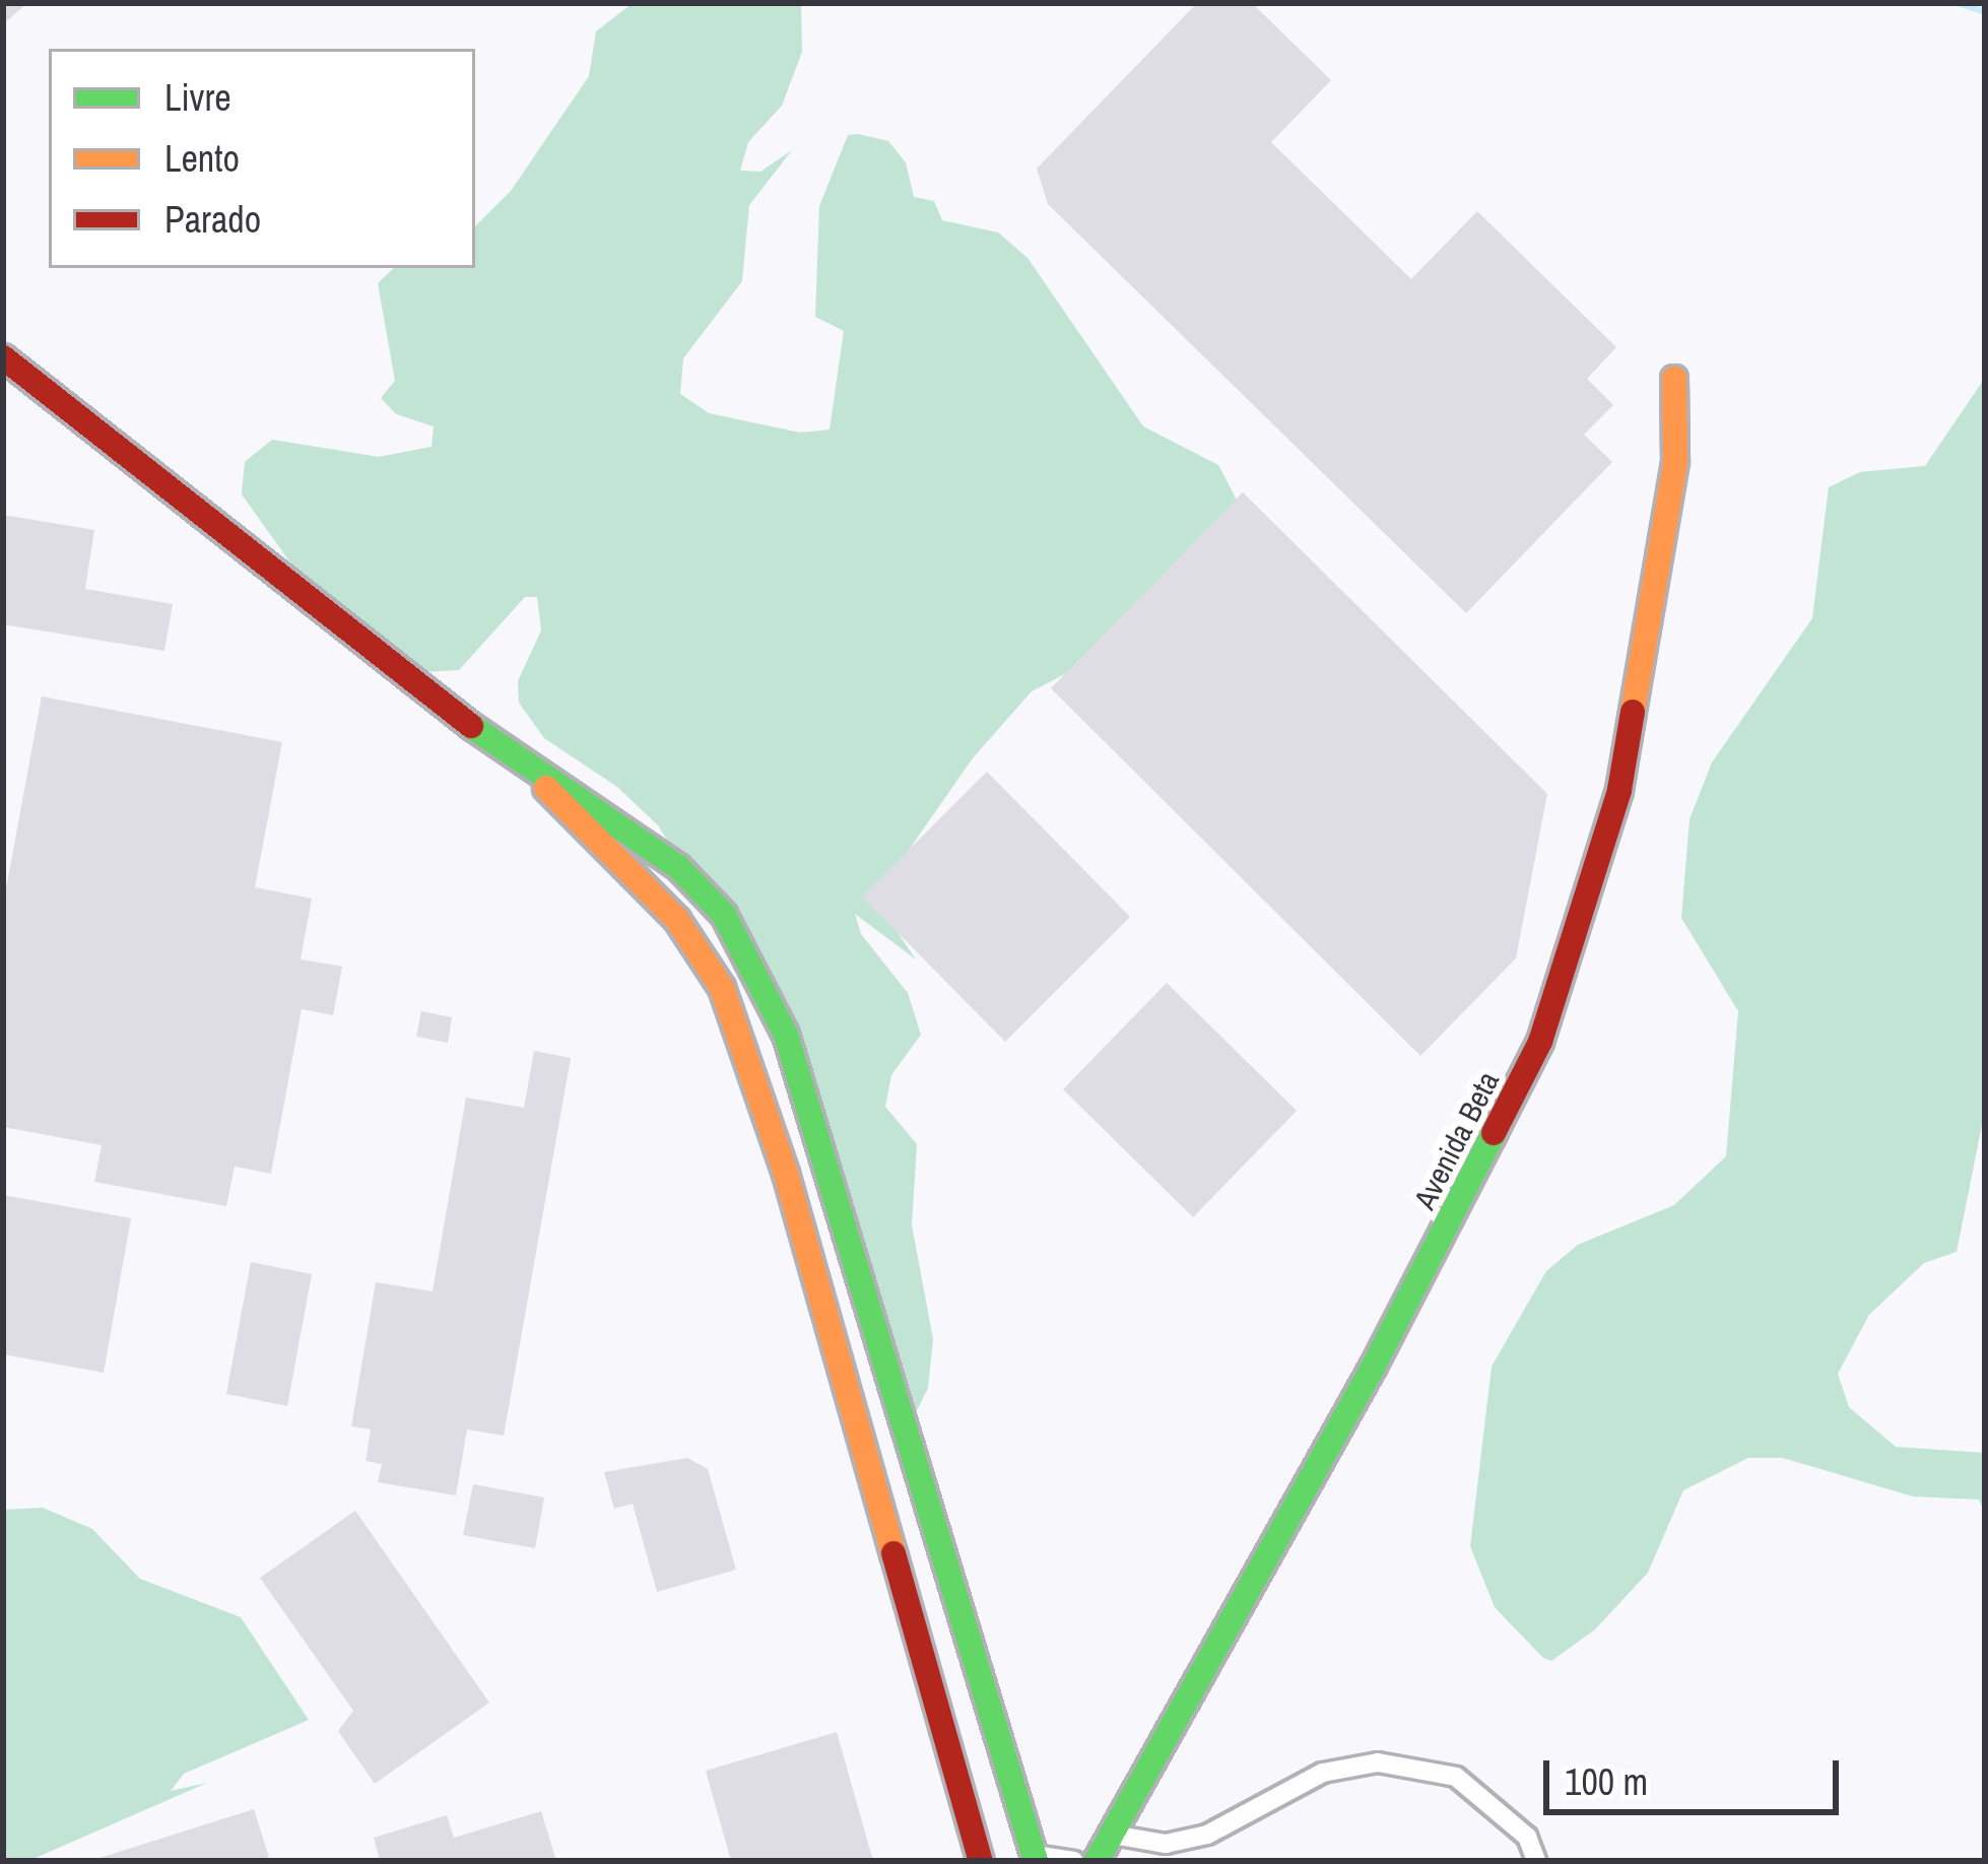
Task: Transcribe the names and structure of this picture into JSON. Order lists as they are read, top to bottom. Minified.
{"streets":{"main road":["Avenida Beta"]},"legend":["Livre","Lento","Parado"],"scale_bar":"100 m"}
